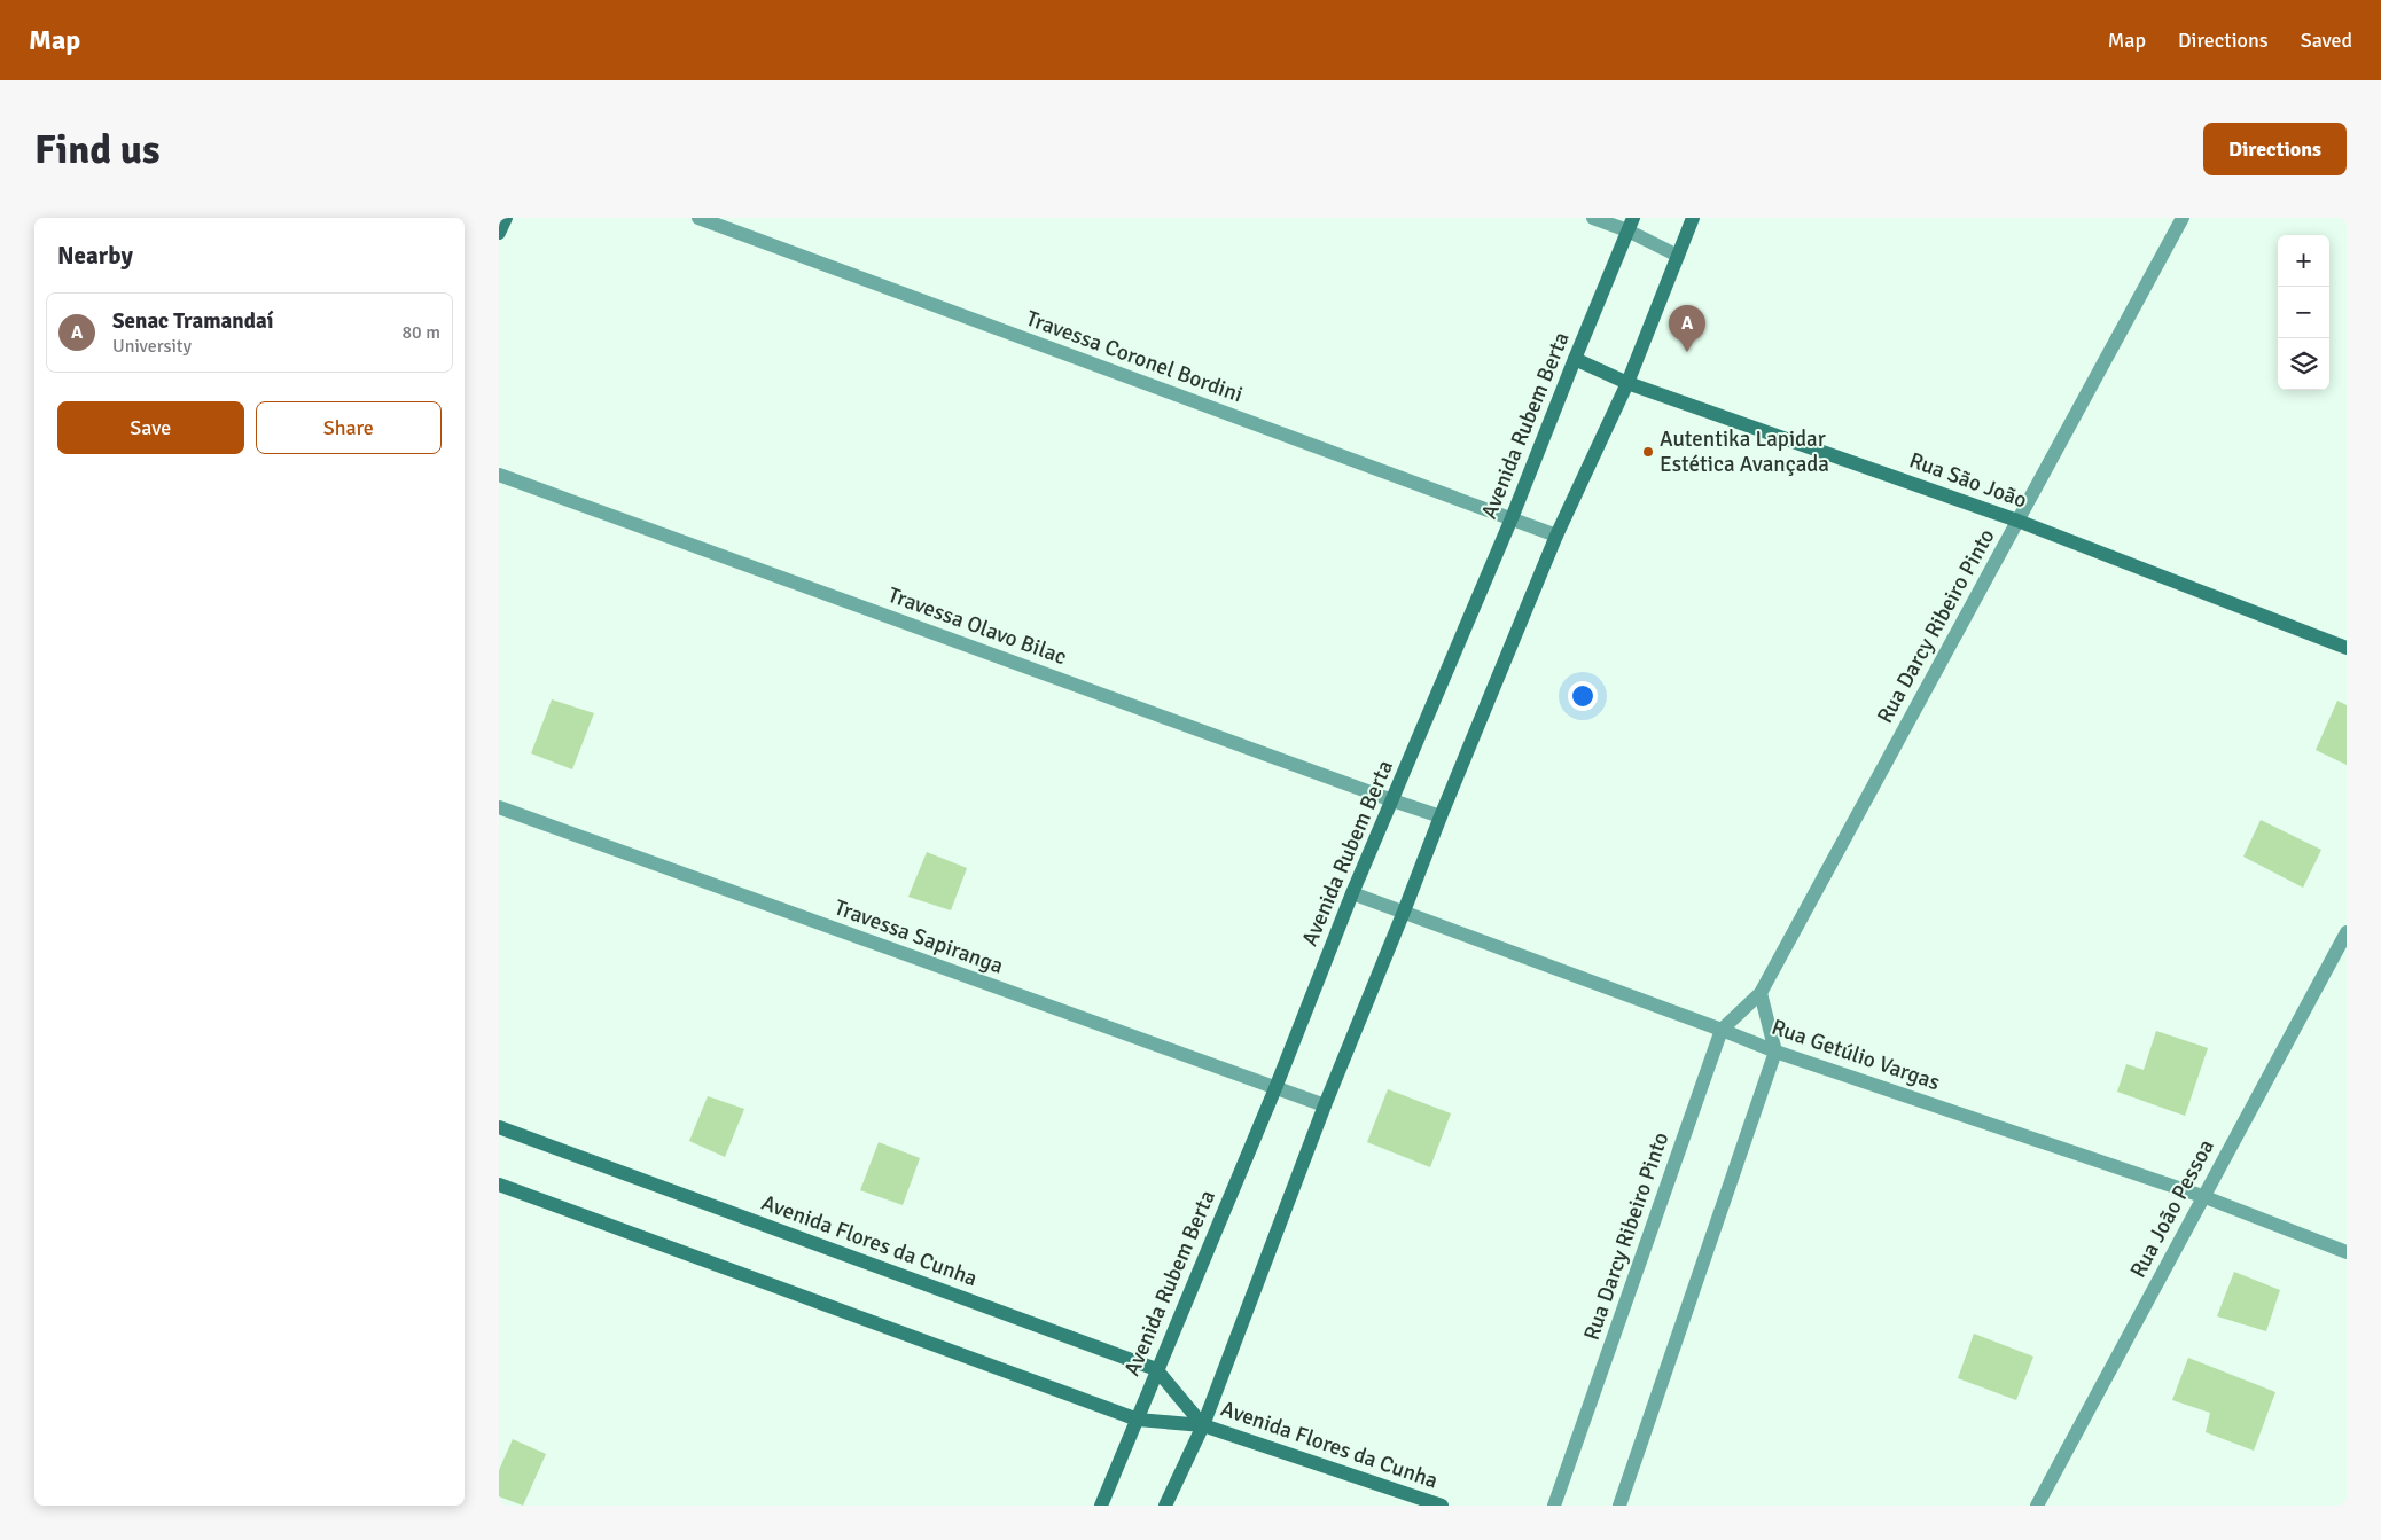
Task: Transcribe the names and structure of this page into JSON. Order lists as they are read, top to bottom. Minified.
{"streets":{"main road":["Avenida Rubem Berta","Rua São João","Avenida Flores da Cunha"],"street":["Travessa Coronel Bordini","Travessa Olavo Bilac","Rua Darcy Ribeiro Pinto","Travessa Sapiranga","Rua Getúlio Vargas","Rua João Pessoa"]},"crossings":[["Travessa Coronel Bordini","Avenida Rubem Berta"],["Avenida Rubem Berta","Rua São João"],["Avenida Rubem Berta","Travessa Olavo Bilac"],["Avenida Rubem Berta","Travessa Sapiranga"],["Avenida Rubem Berta","Rua Getúlio Vargas"],["Avenida Rubem Berta","Avenida Flores da Cunha"],["Rua São João","Rua Darcy Ribeiro Pinto"],["Rua Darcy Ribeiro Pinto","Rua Getúlio Vargas"],["Rua Getúlio Vargas","Rua João Pessoa"]],"places":["Autentika Lapidar Estética Avançada"],"page":{"header":"Map","nav":["Map","Directions","Saved"],"buttons":["Directions",["Save","Share"]],"title":"Find us","heading":"Nearby","map_buttons":["+","−"],"list":[{"mark":"A","name":"Senac Tramandaí","note":"University","value":"80 m"}],"pins":"A"}}
